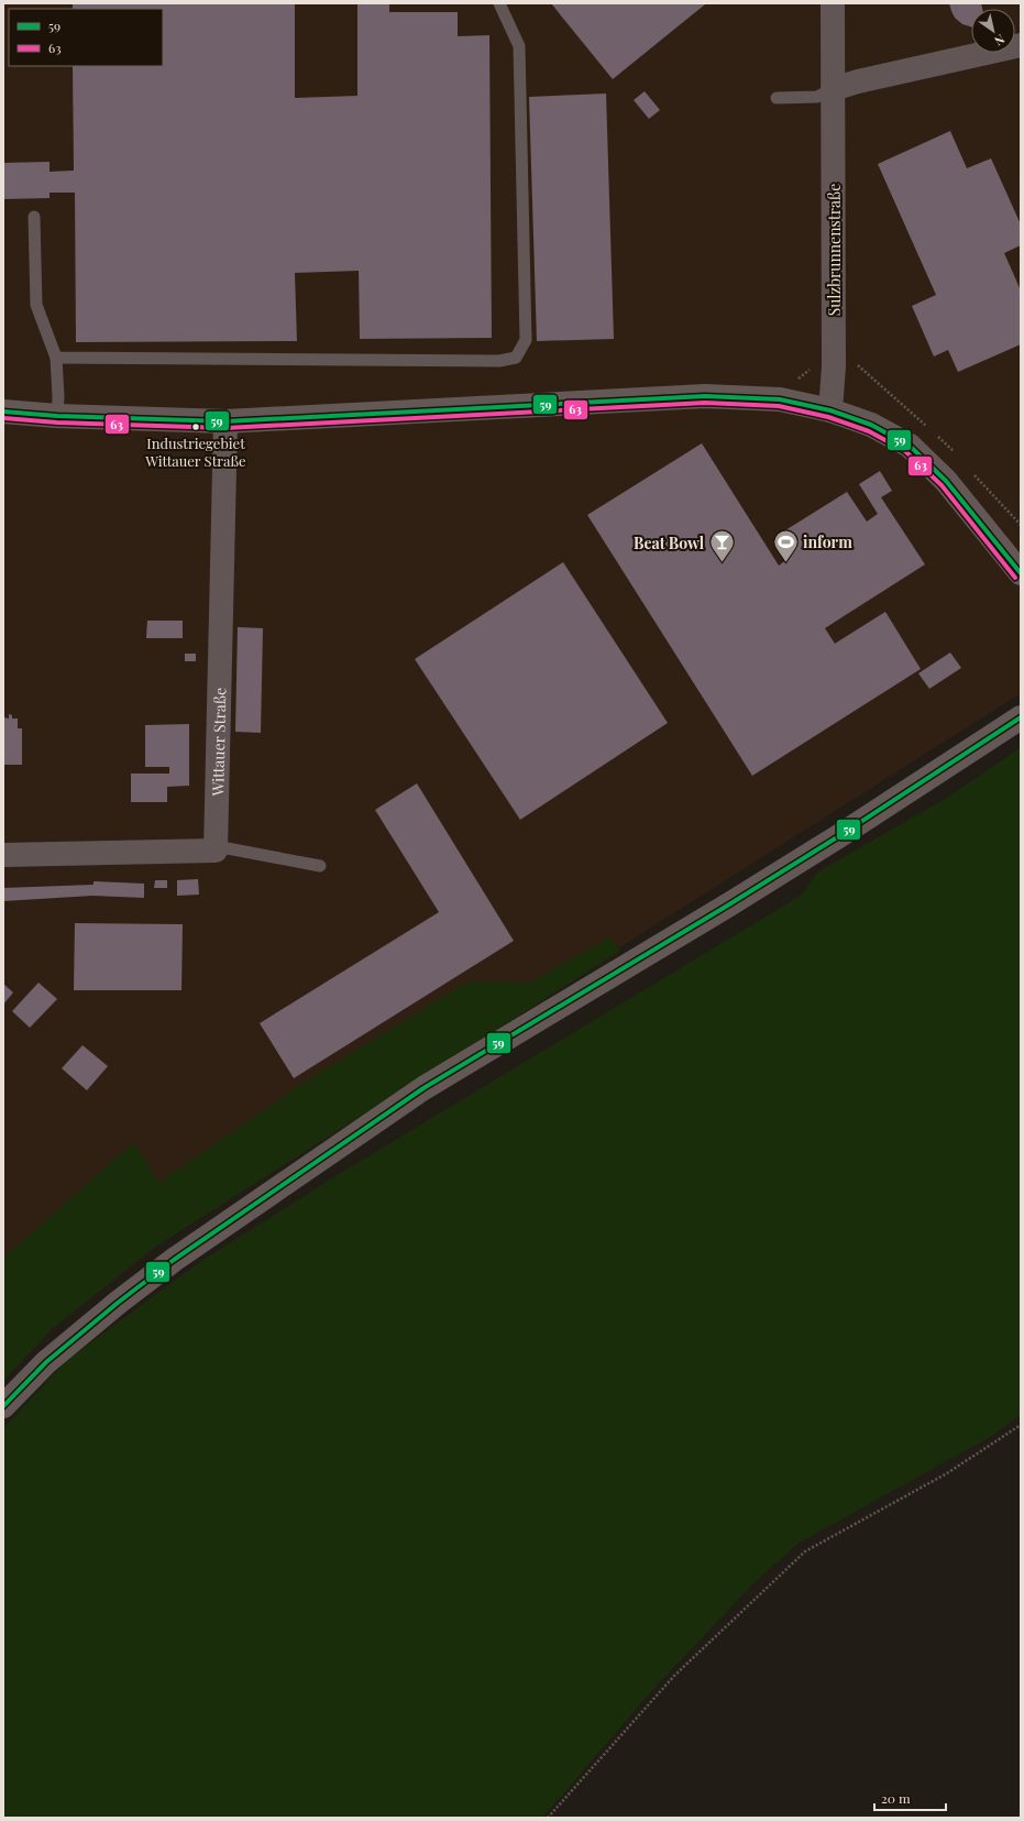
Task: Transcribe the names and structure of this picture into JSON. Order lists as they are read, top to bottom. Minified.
{"streets":{"street":["Sulzbrunnenstraße","Wittauer Straße"]},"places":{"other":["Industriegebiet Wittauer Straße"],"sports":["inform"],"bar":["Beat Bowl"]},"lines":["transit line 59","transit line 63"],"legend":["59","63"],"scale_bar":"20 m","north":"bottom right"}
